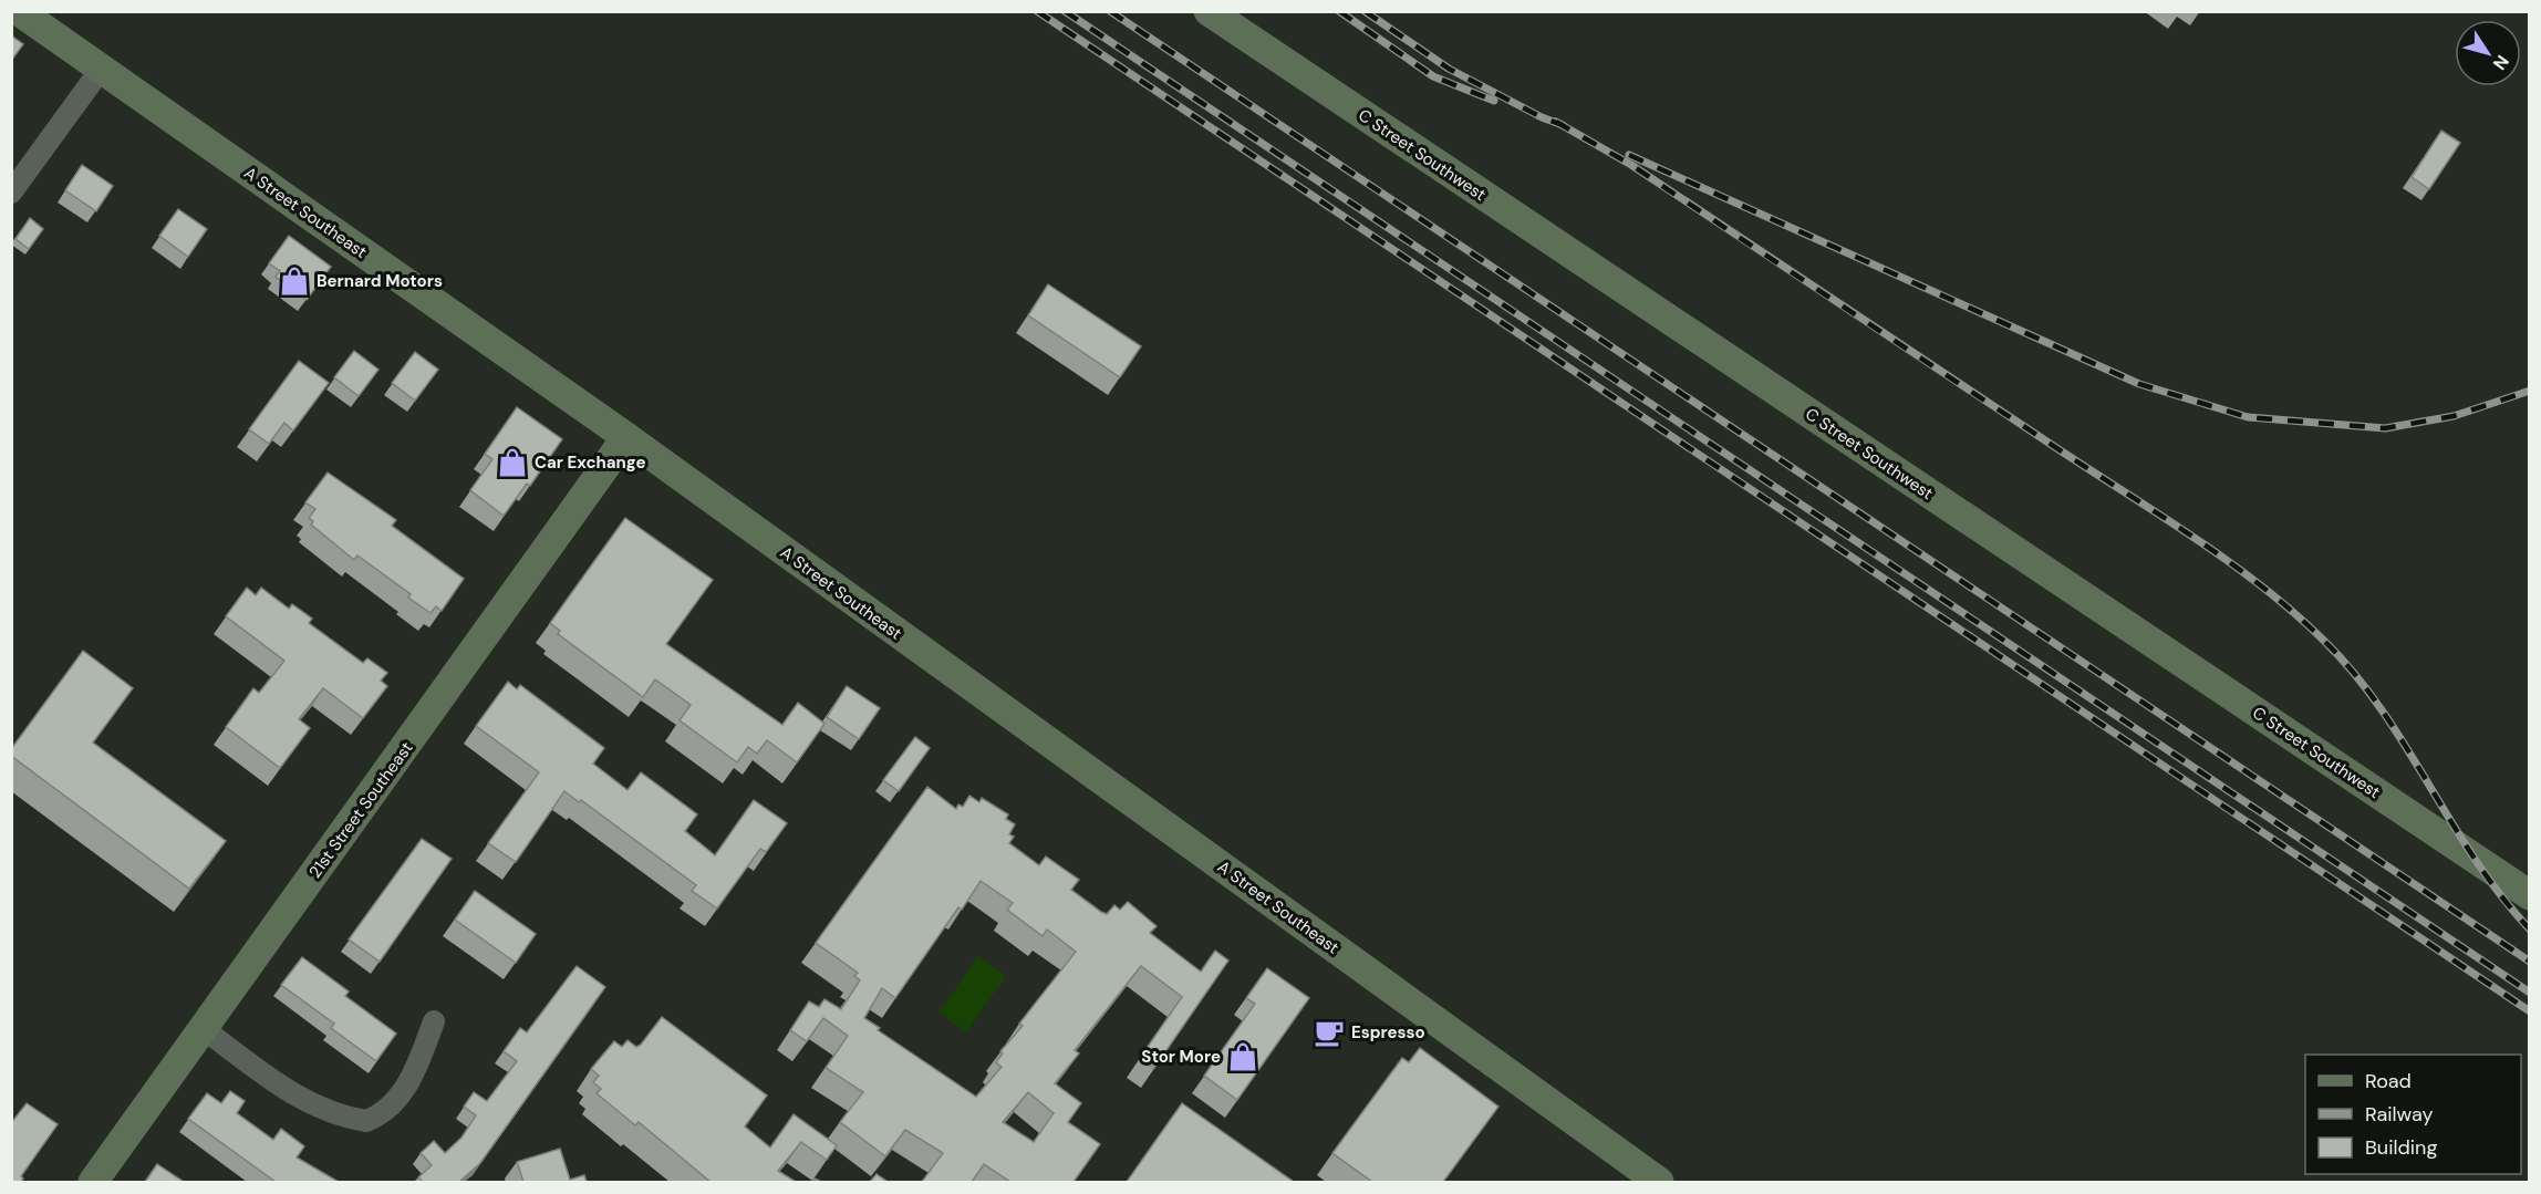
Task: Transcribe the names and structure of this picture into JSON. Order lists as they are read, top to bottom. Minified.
{"streets":{"main road":["C Street Southwest","A Street Southeast","21st Street Southeast"]},"crossings":[["A Street Southeast","21st Street Southeast"]],"places":{"shop":["Bernard Motors","Car Exchange","Stor More"],"cafe":["Espresso"]},"legend":["Road","Railway","Building"],"north":"bottom right"}
